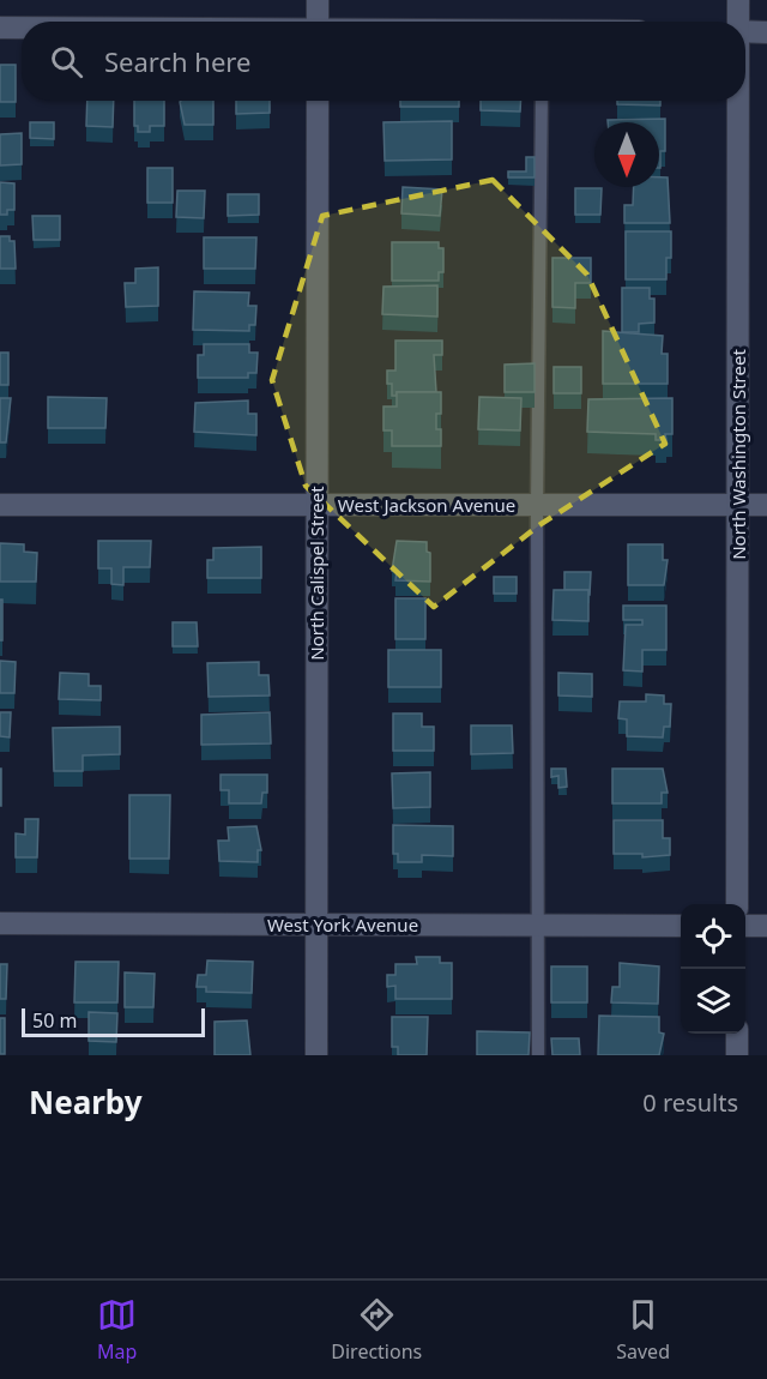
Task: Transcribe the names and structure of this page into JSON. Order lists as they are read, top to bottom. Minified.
{"streets":{"street":["North Washington Street","West Jackson Avenue","North Calispel Street","West York Avenue"]},"crossings":[["North Washington Street","West Jackson Avenue"],["West Jackson Avenue","North Calispel Street"],["North Calispel Street","West York Avenue"]],"scale_bar":"50 m","north":"bottom","page":{"search":"Search here","scale":"50 m","heading":["Nearby","0 results"],"nav":["Map","Directions","Saved"]}}
